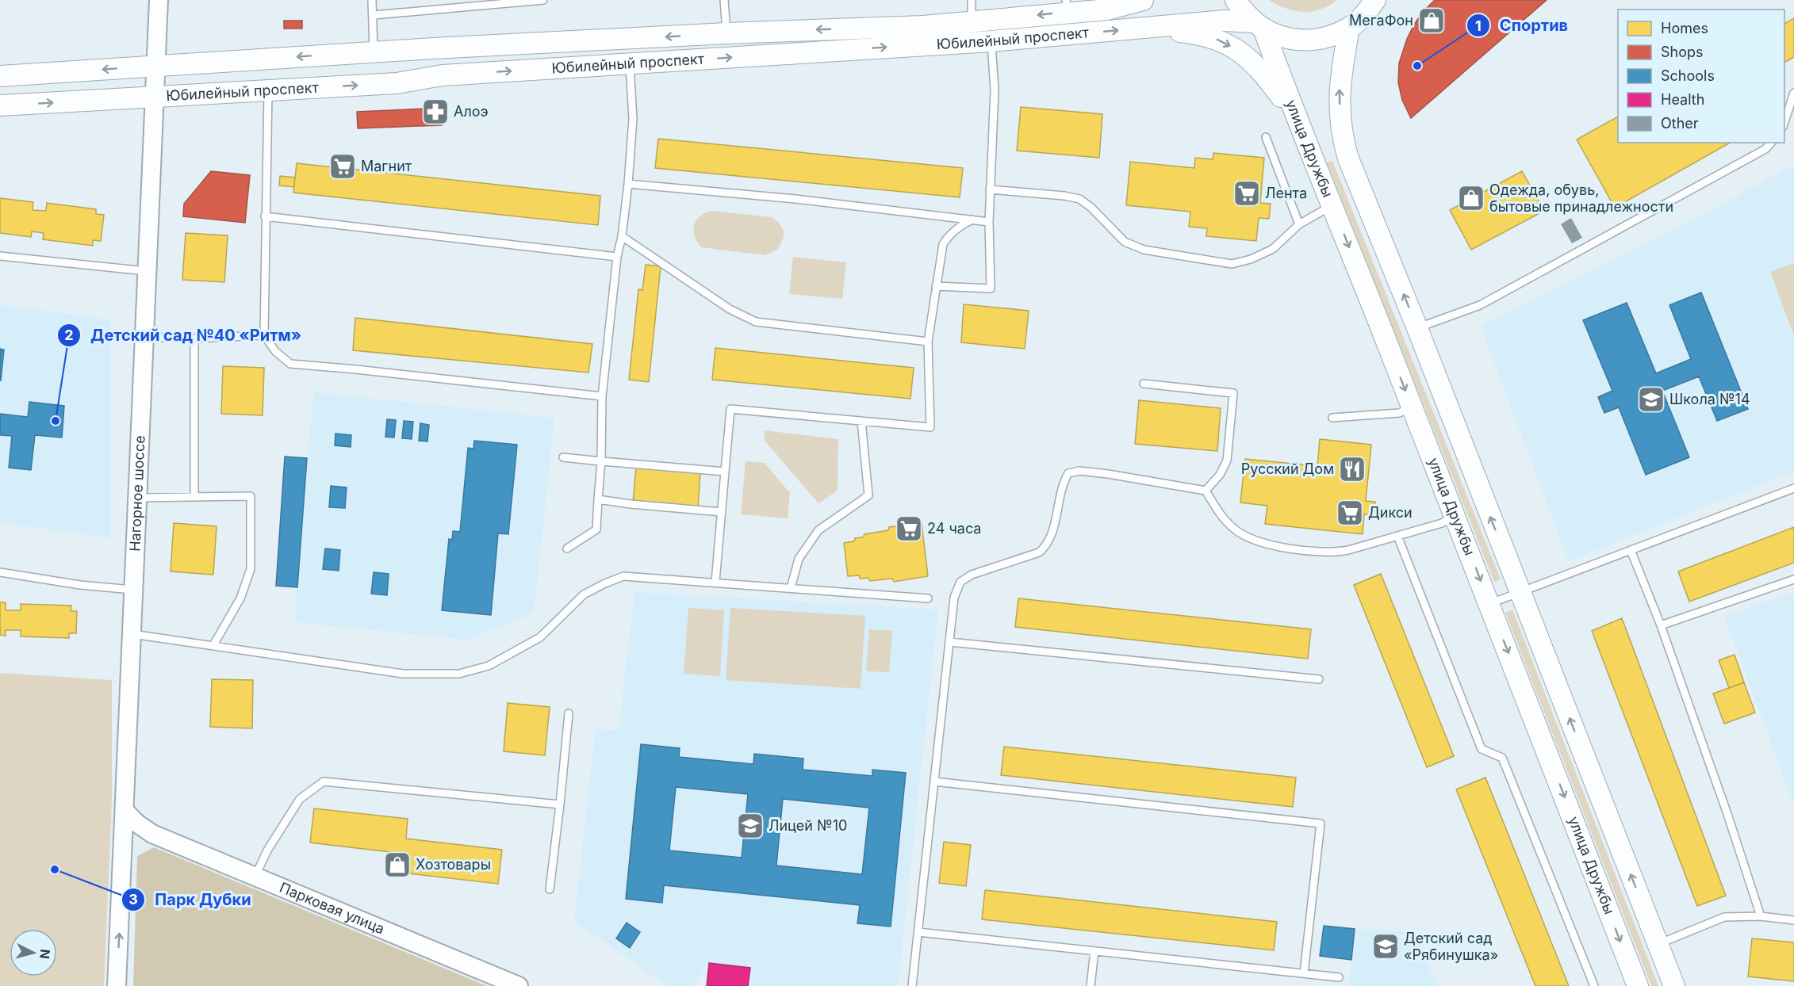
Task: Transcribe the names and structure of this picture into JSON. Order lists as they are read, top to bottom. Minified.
{"streets":{"main road":["Юбилейный проспект","улица Дружбы"],"street":["Нагорное шоссе","Парковая улица"]},"crossings":[["Юбилейный проспект","улица Дружбы"],["Юбилейный проспект","Нагорное шоссе"],["Нагорное шоссе","Парковая улица"]],"places":{"shop":["МегаФон","Одежда, обувь, бытовые принадлежности","Хозтовары"],"other":["Спортив","Детский сад №40 «Ритм»","Парк Дубки"],"pharmacy":["Алоэ"],"supermarket":["Магнит","Лента","Дикси","24 часа"],"school or university":["Школа №14","Лицей №10","Детский сад «Рябинушка»"],"restaurant":["Русский Дом"]},"legend":["Homes","Shops","Schools","Health","Other"],"north":"right"}
